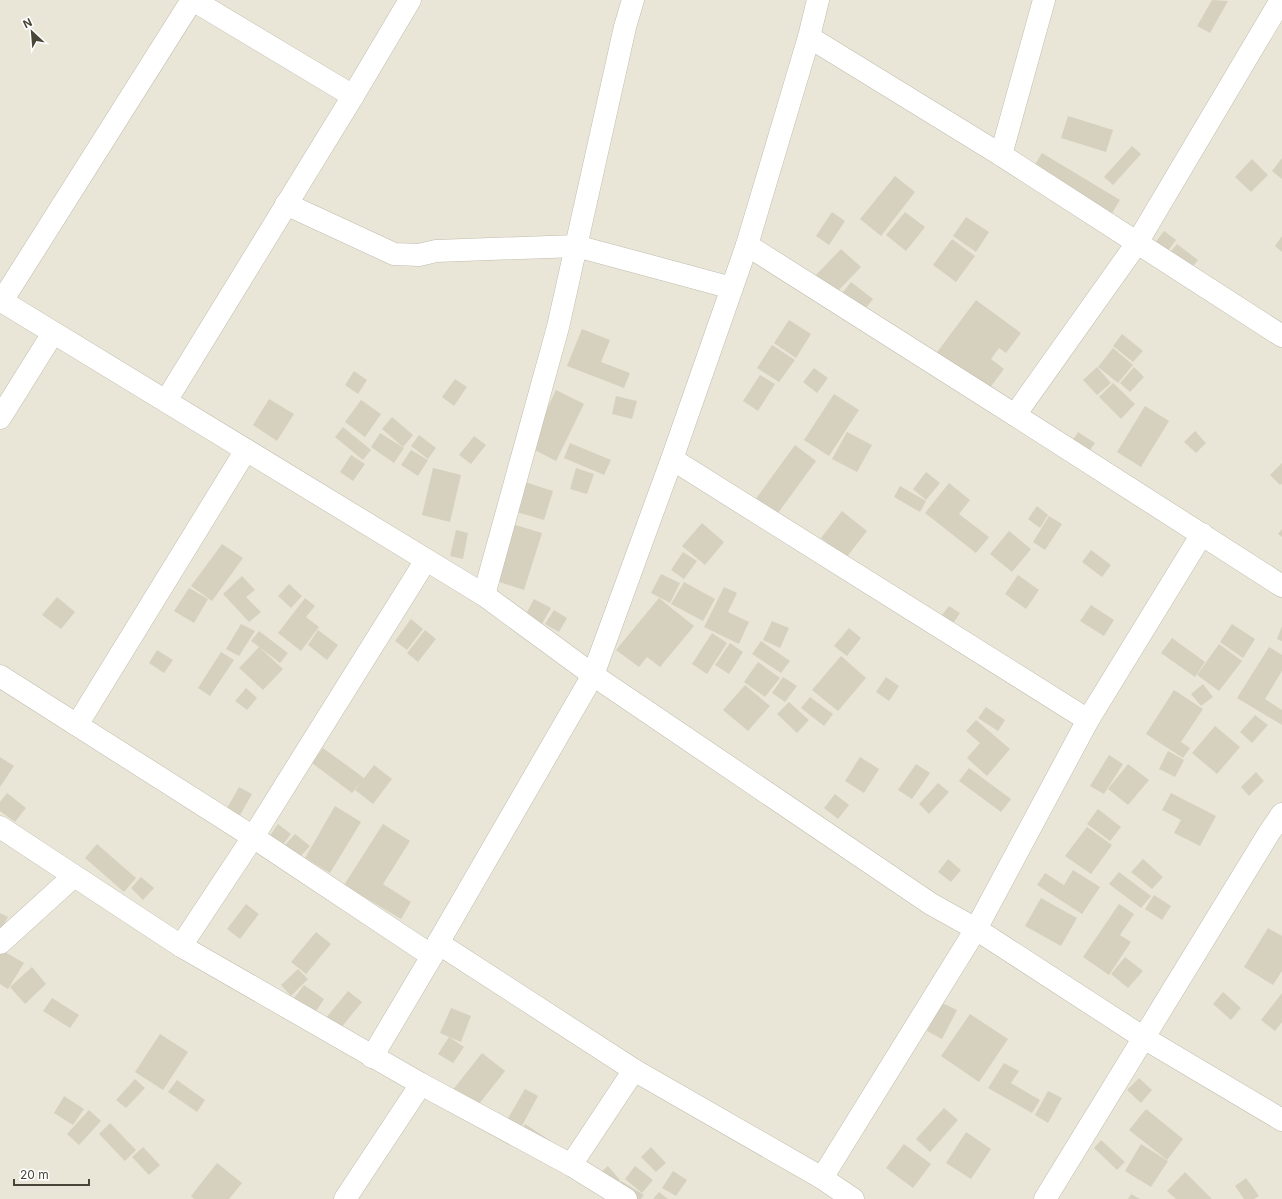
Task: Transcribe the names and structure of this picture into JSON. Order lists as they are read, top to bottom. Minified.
{"scale_bar":"20 m","north":"top left"}
